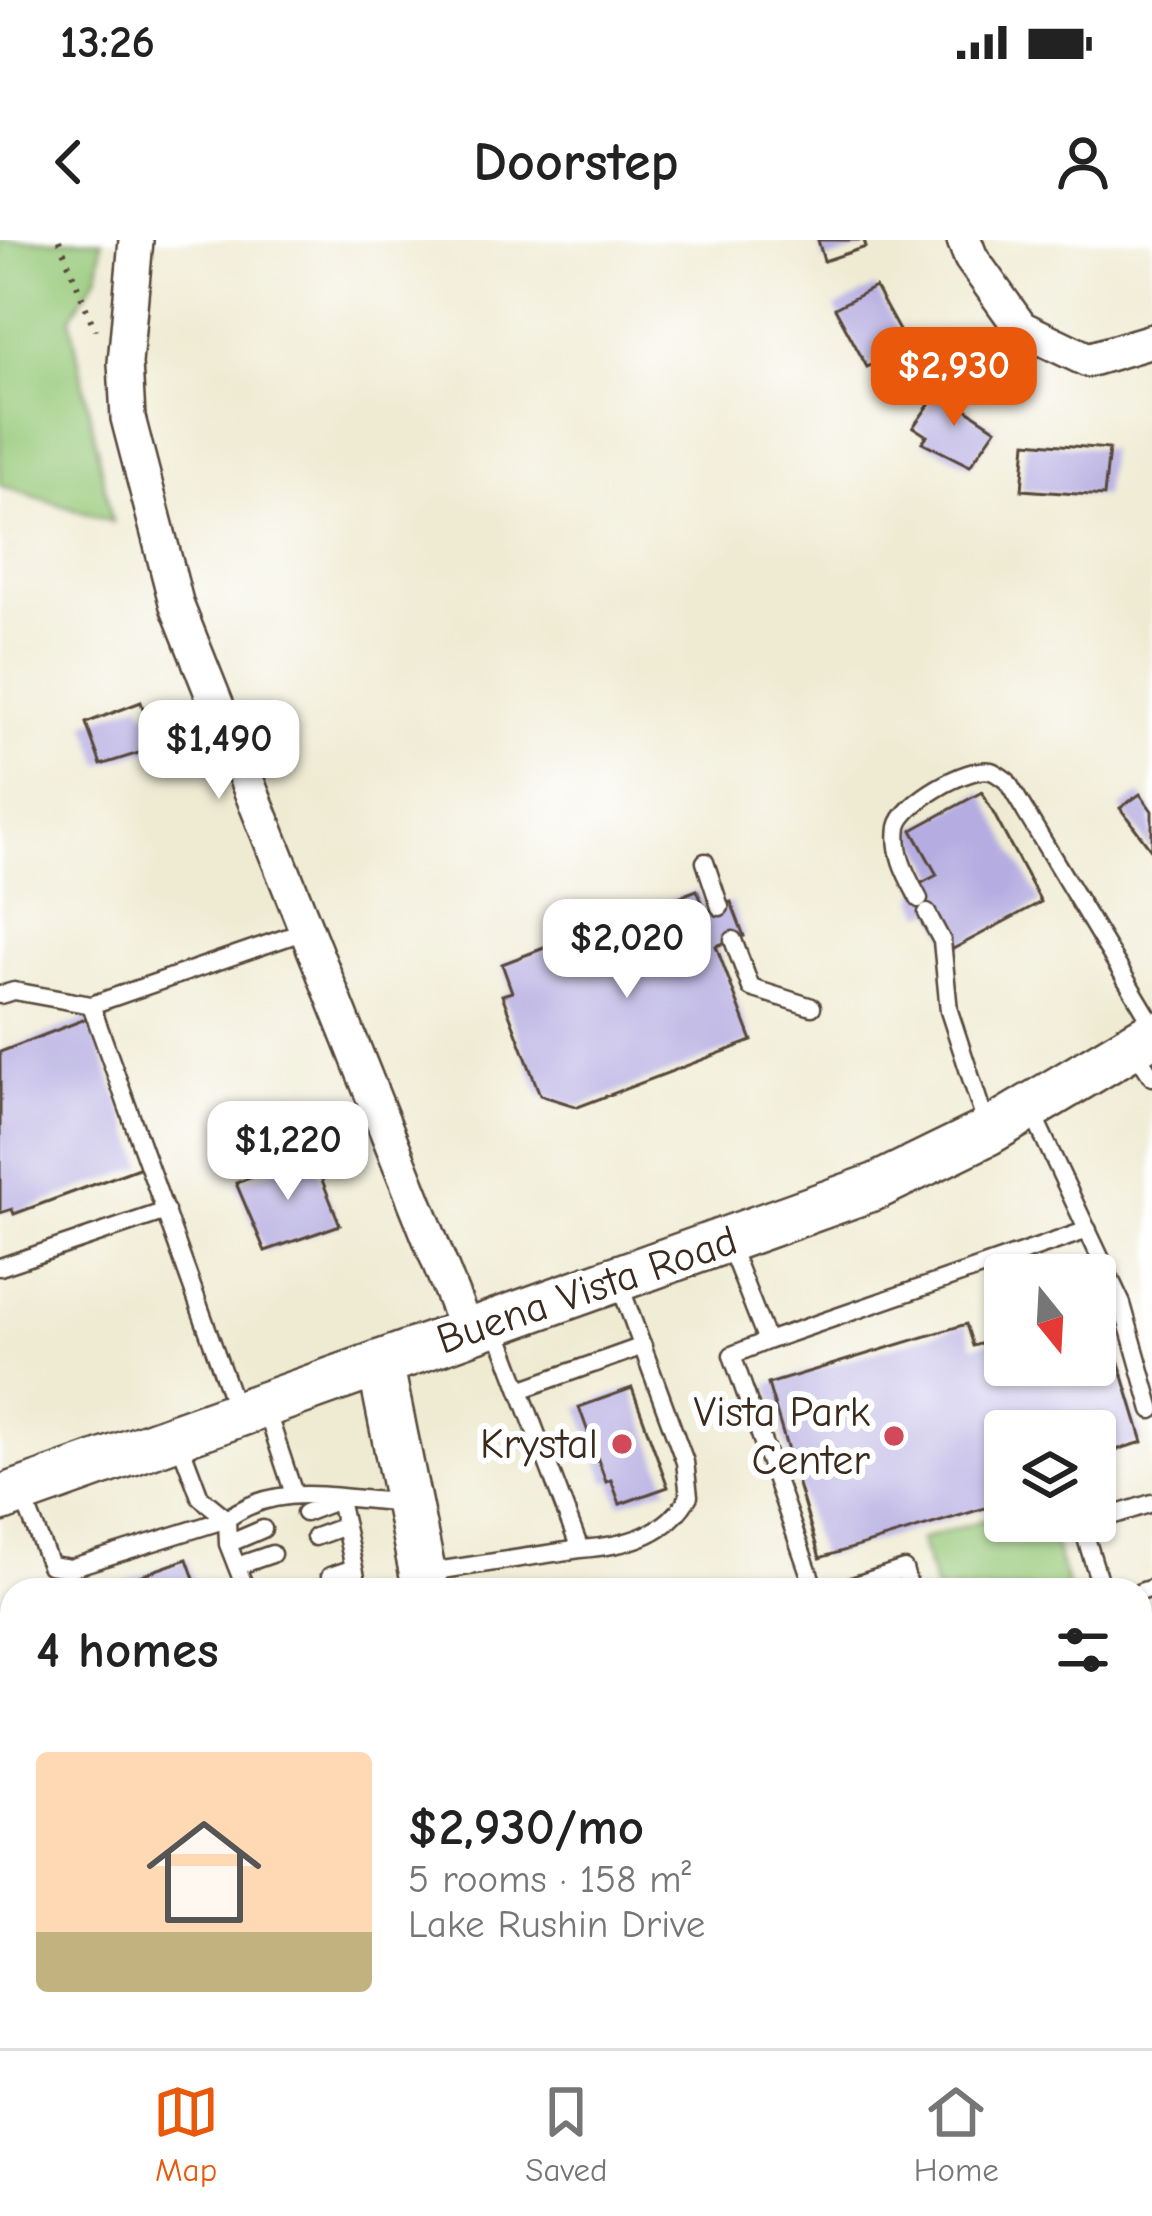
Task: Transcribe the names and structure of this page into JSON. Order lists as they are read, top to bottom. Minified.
{"streets":{"main road":["Buena Vista Road"]},"places":["Vista Park Center","Krystal"],"north":"bottom","page":{"status":"13:26","header":"Doorstep","price":["$2,930","$1,490","$2,020","$1,220"],"heading":"4 homes","list":[{"name":"$2,930/mo","note":"5 rooms · 158 m² · Lake Rushin Drive"}],"tabs":["Map","Saved","Home"]}}
